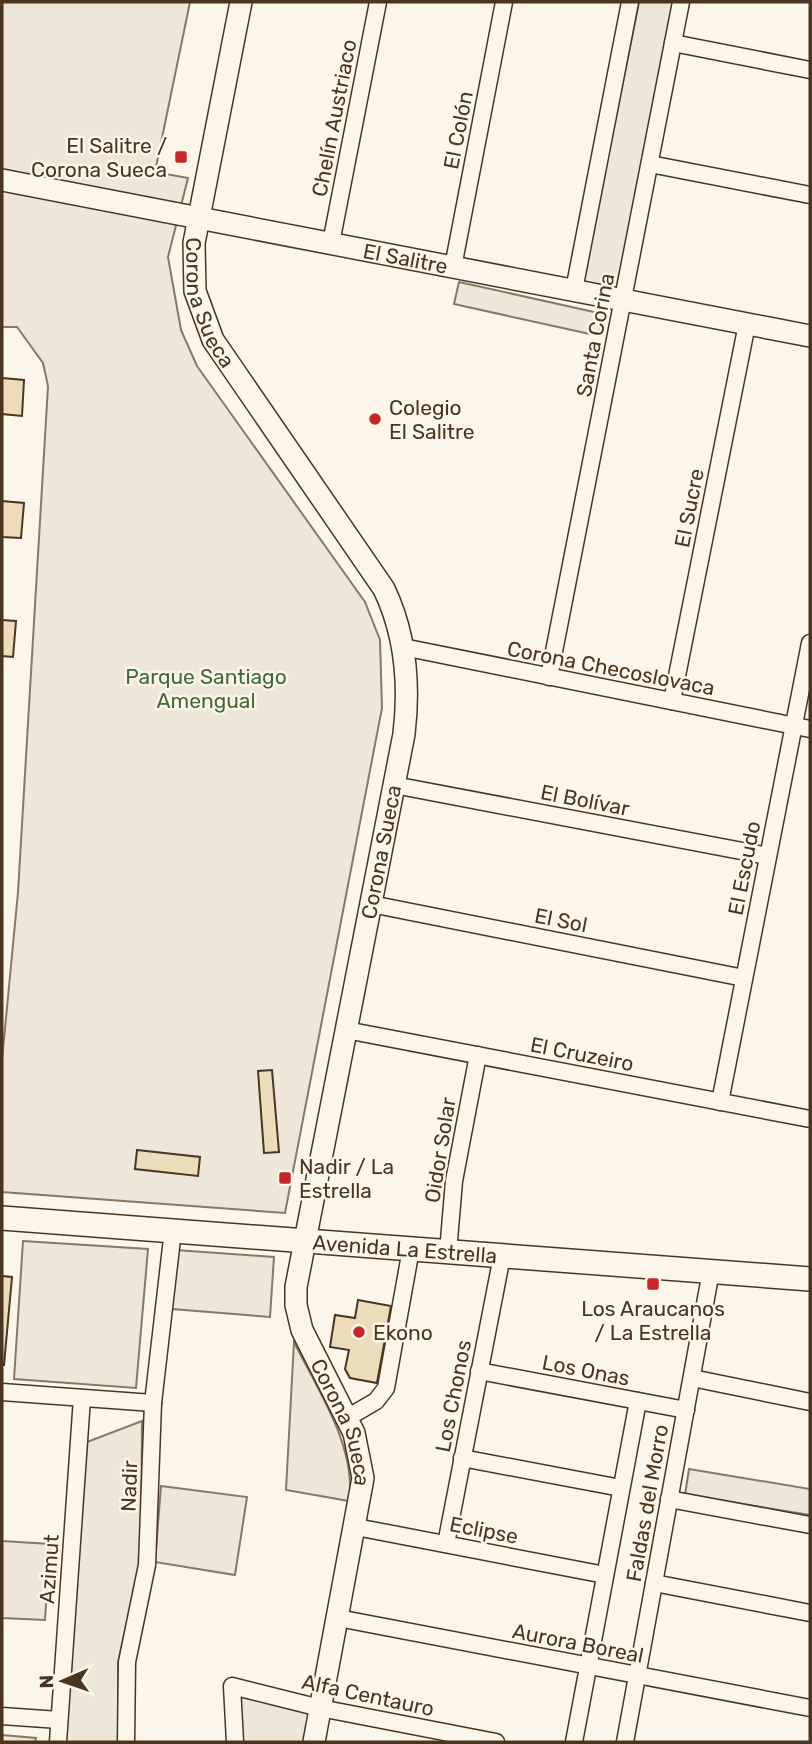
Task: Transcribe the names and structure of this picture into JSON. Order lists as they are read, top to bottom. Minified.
{"streets":{"main road":["Avenida La Estrella"],"street":["Chelín Austriaco","El Colón","El Salitre","Corona Sueca","Santa Corina","El Sucre","Corona Checoslovaca","El Bolívar","El Escudo","El Sol","El Cruzeiro","Oidor Solar","Los Onas","Los Chonos","Nadir","Faldas del Morro","Eclipse","Azimut","Aurora Boreal","Alfa Centauro"]},"crossings":[["Chelín Austriaco","El Salitre"],["El Colón","El Salitre"],["El Salitre","Corona Sueca"],["El Salitre","Santa Corina"],["El Salitre","El Sucre"],["Corona Sueca","Corona Checoslovaca"],["Corona Sueca","El Bolívar"],["Corona Sueca","El Sol"],["Corona Sueca","El Cruzeiro"],["Corona Sueca","Avenida La Estrella"],["Corona Sueca","Eclipse"],["Corona Sueca","Aurora Boreal"],["Corona Sueca","Alfa Centauro"],["Santa Corina","Corona Checoslovaca"],["El Sucre","Corona Checoslovaca"],["Corona Checoslovaca","El Escudo"],["El Bolívar","El Escudo"],["El Escudo","El Sol"],["El Escudo","El Cruzeiro"],["El Cruzeiro","Oidor Solar"],["Oidor Solar","Avenida La Estrella"],["Avenida La Estrella","Los Chonos"],["Avenida La Estrella","Nadir"],["Avenida La Estrella","Faldas del Morro"],["Los Onas","Los Chonos"],["Los Onas","Faldas del Morro"],["Los Chonos","Eclipse"],["Faldas del Morro","Eclipse"],["Faldas del Morro","Aurora Boreal"]],"parks":["Parque Santiago Amengual"],"places":{"transit":["El Salitre / Corona Sueca","Nadir / La Estrella","Los Araucanos / La Estrella"],"other":["Colegio El Salitre","Ekono"]},"north":"left"}
